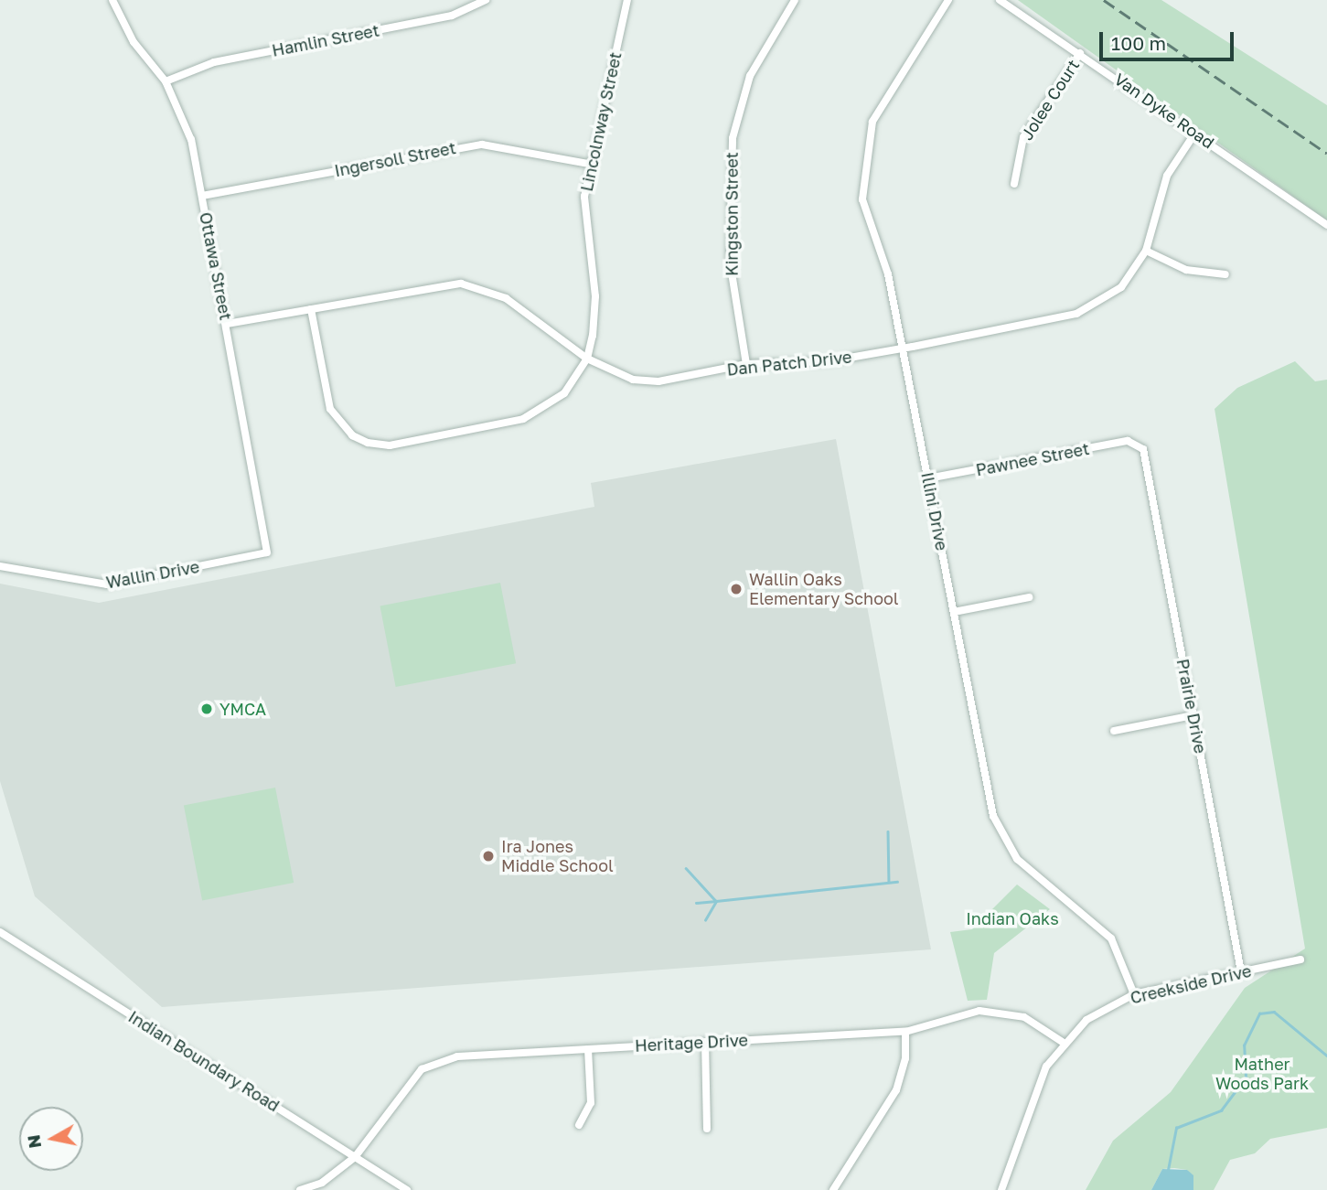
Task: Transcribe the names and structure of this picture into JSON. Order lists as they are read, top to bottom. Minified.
{"streets":{"street":["Hamlin Street","Jolee Court","Van Dyke Road","Lincolnway Street","Ingersoll Street","Kingston Street","Ottawa Street","Dan Patch Drive","Pawnee Street","Illini Drive","Wallin Drive","Prairie Drive","Creekside Drive","Heritage Drive","Indian Boundary Road"]},"crossings":[["Hamlin Street","Ottawa Street"],["Jolee Court","Van Dyke Road"],["Van Dyke Road","Dan Patch Drive"],["Lincolnway Street","Ingersoll Street"],["Lincolnway Street","Dan Patch Drive"],["Ingersoll Street","Ottawa Street"],["Kingston Street","Dan Patch Drive"],["Ottawa Street","Dan Patch Drive"],["Ottawa Street","Wallin Drive"],["Dan Patch Drive","Illini Drive"],["Pawnee Street","Illini Drive"],["Pawnee Street","Prairie Drive"],["Illini Drive","Creekside Drive"],["Prairie Drive","Creekside Drive"],["Creekside Drive","Heritage Drive"],["Heritage Drive","Indian Boundary Road"]],"parks":["Indian Oaks","Mather Woods Park"],"places":["Wallin Oaks Elementary School","YMCA","Ira Jones Middle School"],"scale_bar":"100 m","north":"left"}
